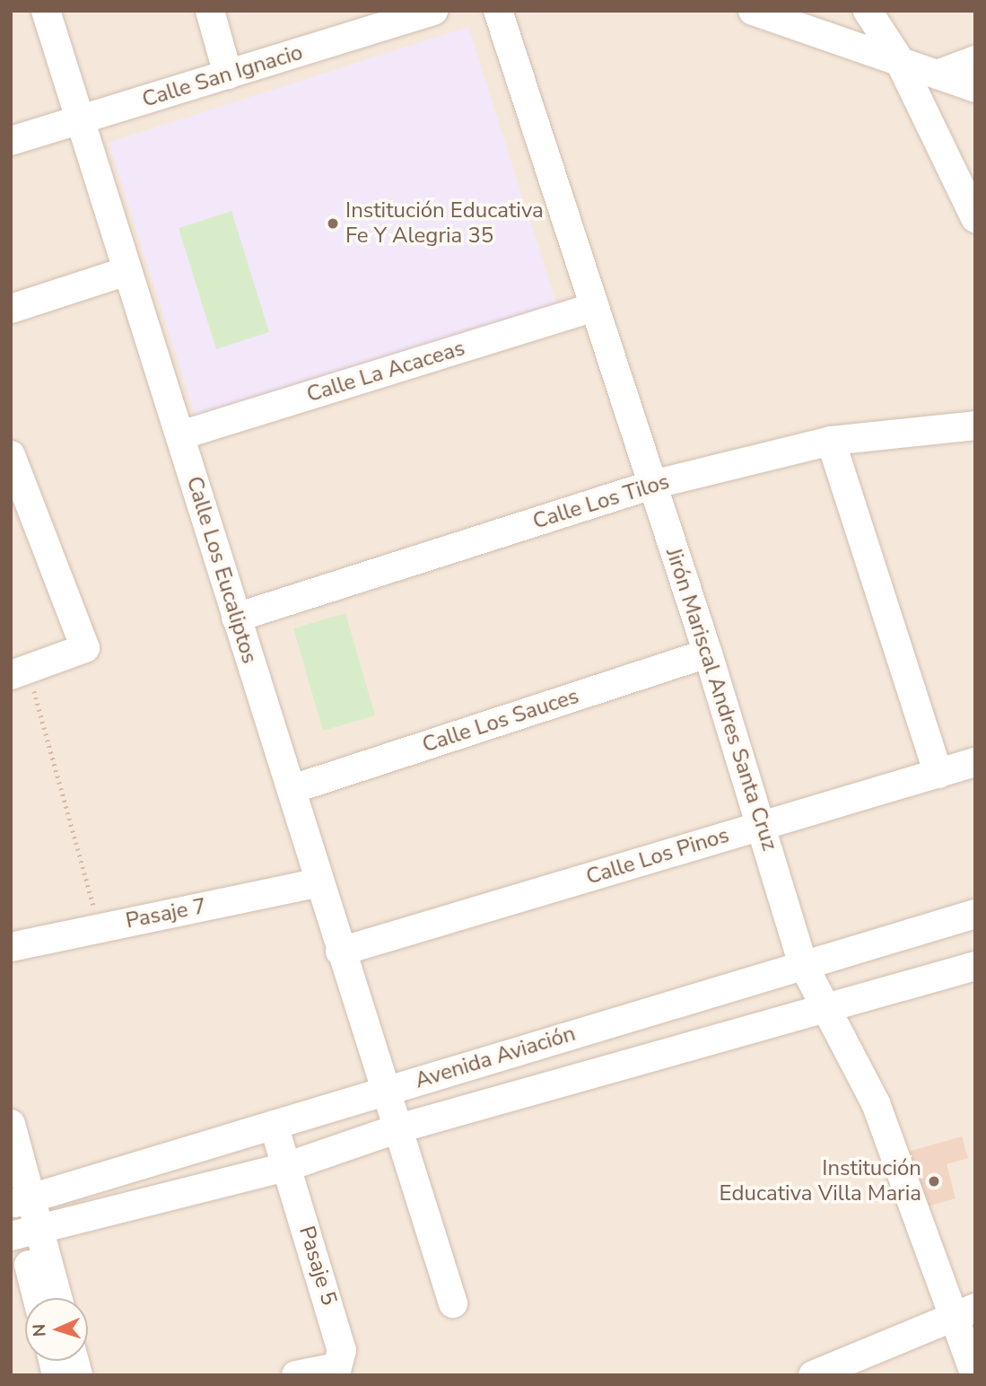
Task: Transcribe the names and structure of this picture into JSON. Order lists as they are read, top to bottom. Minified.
{"streets":{"street":["Calle San Ignacio","Calle La Acaceas","Calle Los Tilos","Calle Los Eucaliptos","Jirón Mariscal Andres Santa Cruz","Calle Los Sauces","Calle Los Pinos","Pasaje 7","Avenida Aviación","Pasaje 5"]},"crossings":[["Calle San Ignacio","Calle Los Eucaliptos"],["Calle La Acaceas","Calle Los Eucaliptos"],["Calle La Acaceas","Jirón Mariscal Andres Santa Cruz"],["Calle Los Tilos","Calle Los Eucaliptos"],["Calle Los Tilos","Jirón Mariscal Andres Santa Cruz"],["Calle Los Eucaliptos","Calle Los Sauces"],["Calle Los Eucaliptos","Calle Los Pinos"],["Calle Los Eucaliptos","Pasaje 7"],["Calle Los Eucaliptos","Avenida Aviación"],["Jirón Mariscal Andres Santa Cruz","Calle Los Sauces"],["Jirón Mariscal Andres Santa Cruz","Calle Los Pinos"],["Jirón Mariscal Andres Santa Cruz","Avenida Aviación"],["Avenida Aviación","Pasaje 5"]],"places":["Institución Educativa Fe Y Alegria 35","Institución Educativa Villa Maria"],"north":"left"}
